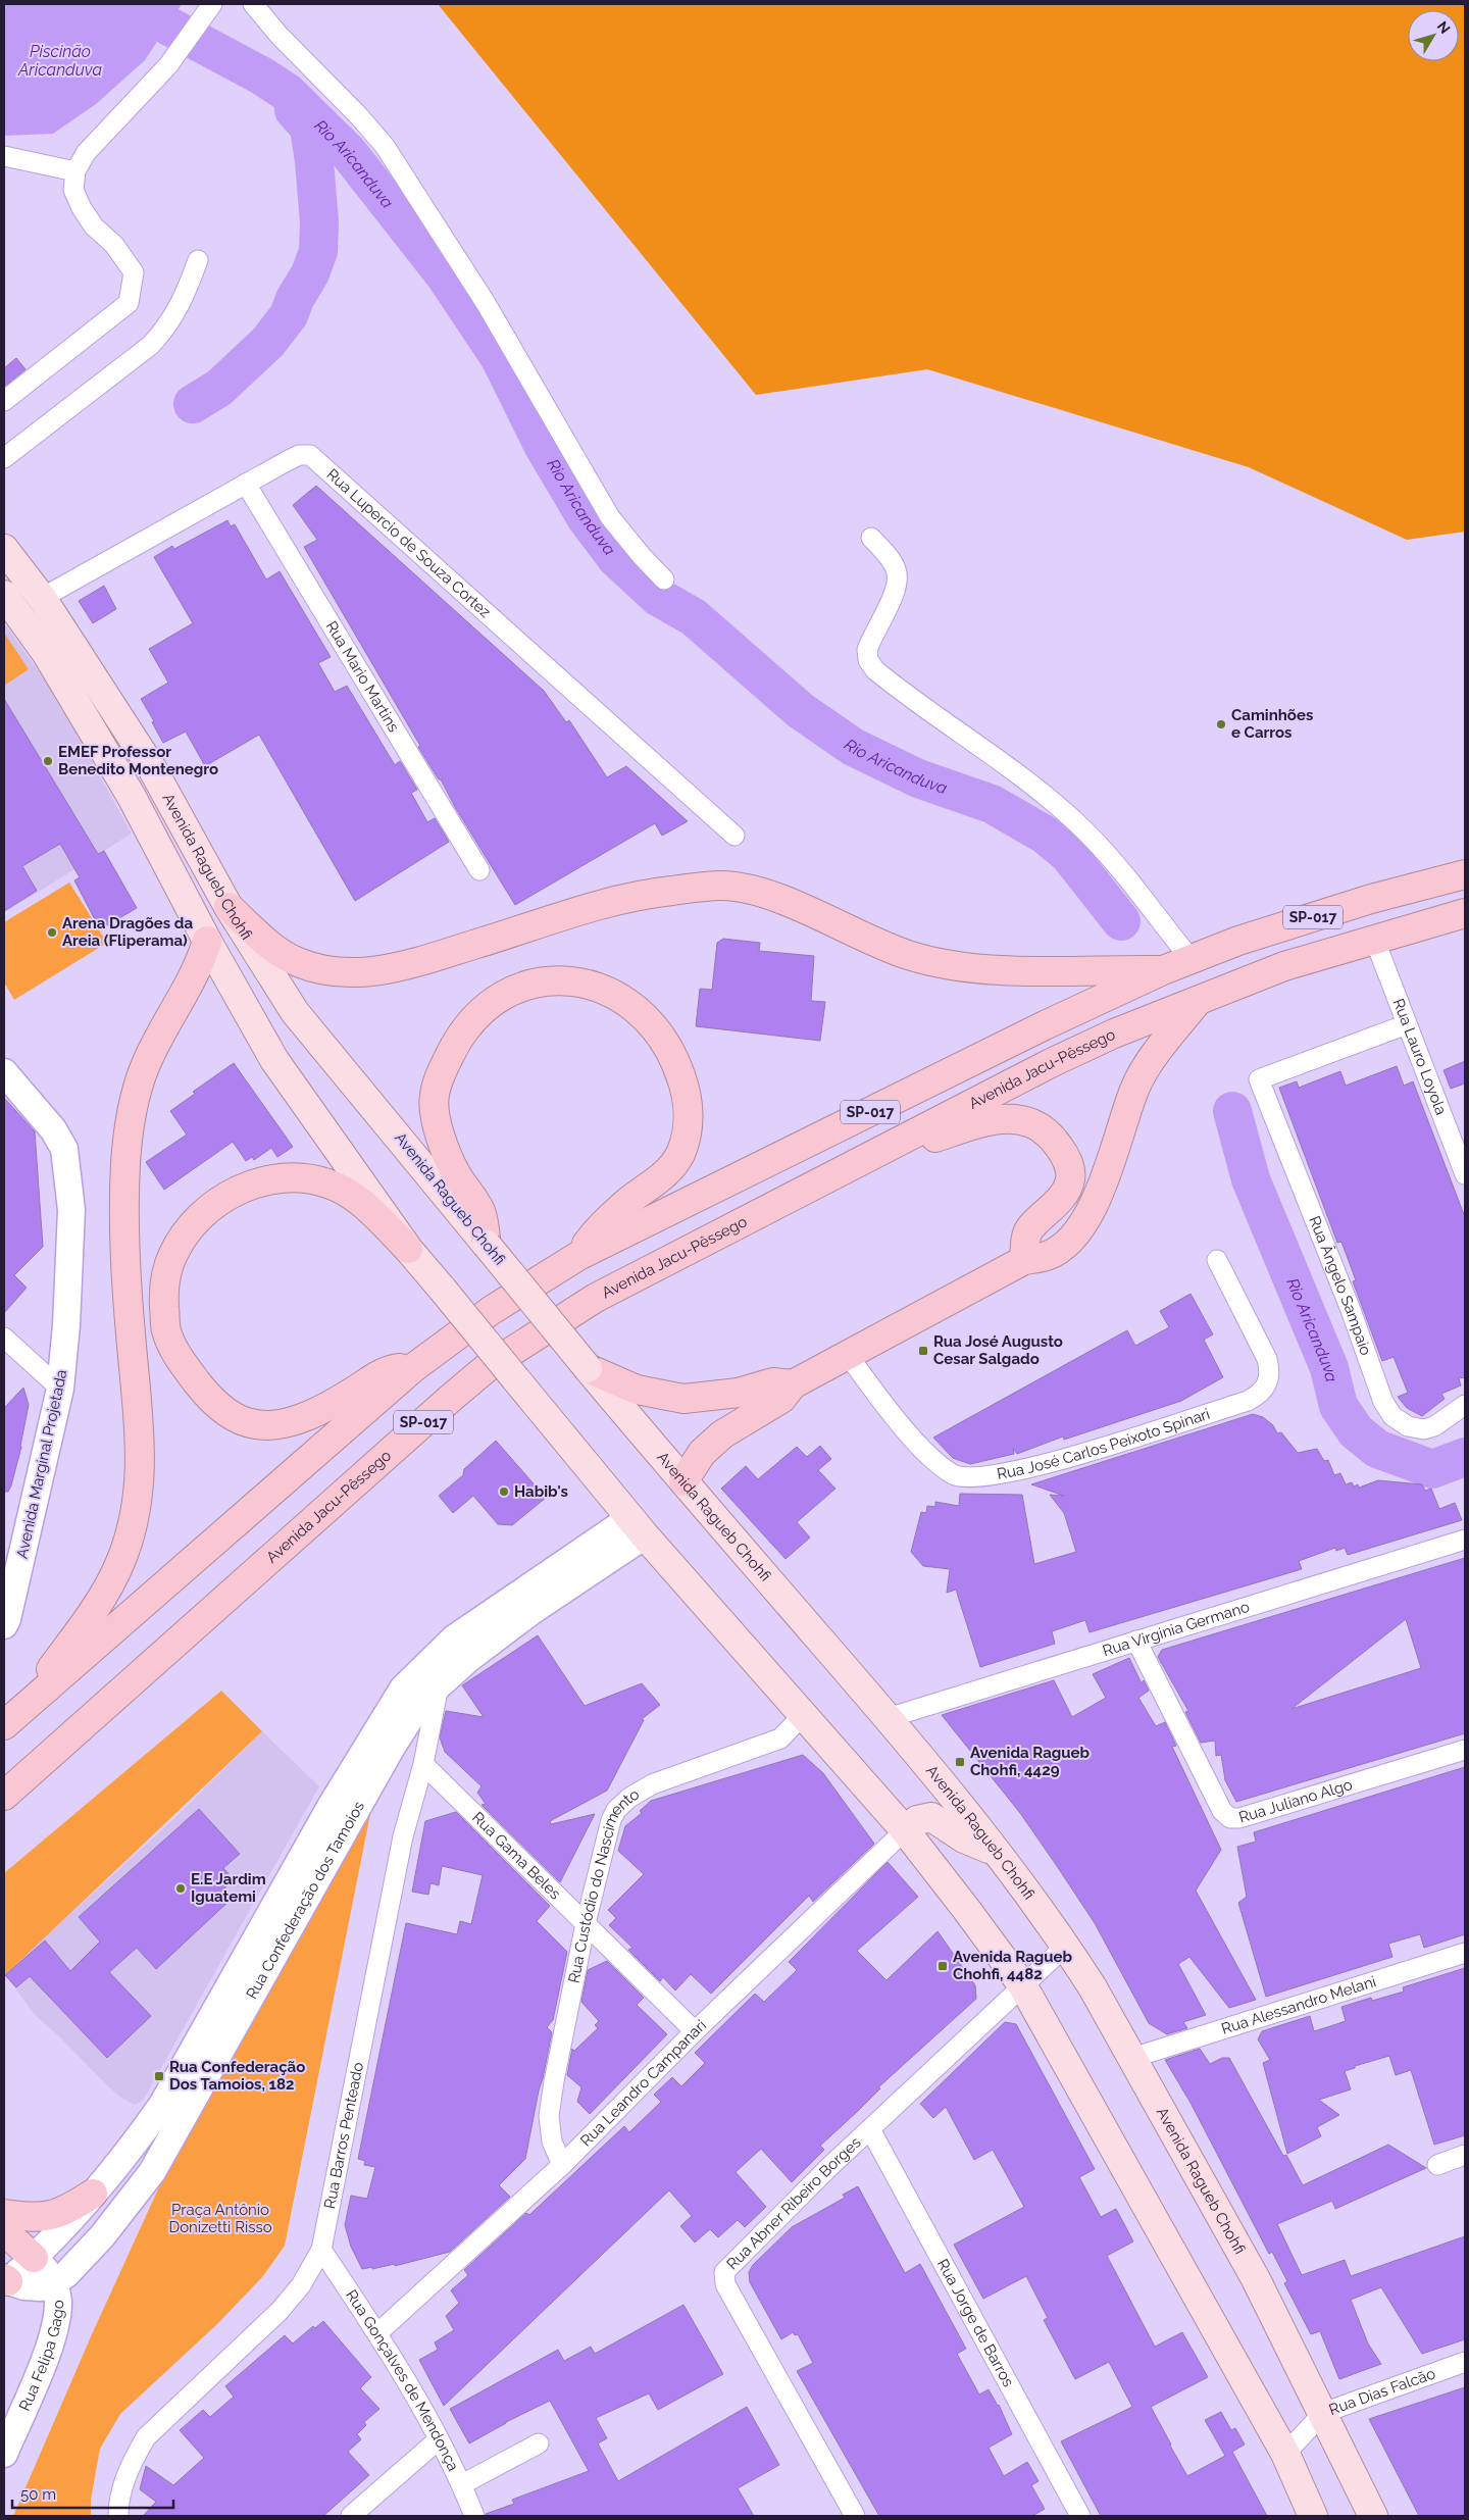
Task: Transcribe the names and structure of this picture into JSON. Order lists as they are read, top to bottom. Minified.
{"streets":{"highway":["SP-017","Avenida Jacu-Pêssego"],"main road":["Avenida Ragueb Chohfi","Avenida Marginal Projetada","Rua Confederação dos Tamoios","Rua Felipa Gago"],"street":["Rua Lupercio de Souza Cortez","Rua Mario Martins","Rua Lauro Loyola","Rua Ângelo Sampaio","Rua José Carlos Peixoto Spinari","Rua Virginia Germano","Rua Juliano Algo","Rua Gama Beles","Rua Custódio do Nascimento","Rua Alessandro Melani","Rua Leandro Campanari","Rua Barros Penteado","Rua Abner Ribeiro Borges","Rua Jorge de Barros","Rua Gonçalves de Mendonça","Rua Dias Falcão"]},"crossings":[["Rua Lupercio de Souza Cortez","Rua Mario Martins"],["Rua Lupercio de Souza Cortez","Avenida Ragueb Chohfi"],["Avenida Ragueb Chohfi","Rua Virginia Germano"],["Avenida Ragueb Chohfi","Rua Custódio do Nascimento"],["Avenida Ragueb Chohfi","Rua Confederação dos Tamoios"],["Avenida Ragueb Chohfi","Rua Alessandro Melani"],["Avenida Ragueb Chohfi","Rua Leandro Campanari"],["Avenida Ragueb Chohfi","Rua Abner Ribeiro Borges"],["Avenida Ragueb Chohfi","Rua Dias Falcão"],["Rua Lauro Loyola","Avenida Jacu-Pêssego"],["Rua Lauro Loyola","Rua Ângelo Sampaio"],["Rua Virginia Germano","Rua Juliano Algo"],["Rua Gama Beles","Rua Custódio do Nascimento"],["Rua Gama Beles","Rua Leandro Campanari"],["Rua Gama Beles","Rua Barros Penteado"],["Rua Custódio do Nascimento","Rua Leandro Campanari"],["Rua Confederação dos Tamoios","Rua Barros Penteado"],["Rua Confederação dos Tamoios","Rua Felipa Gago"],["Rua Leandro Campanari","Rua Gonçalves de Mendonça"],["Rua Barros Penteado","Rua Gonçalves de Mendonça"],["Rua Abner Ribeiro Borges","Rua Jorge de Barros"]],"water":["Piscinão Aricanduva","Rio Aricanduva"],"parks":["Praça Antônio Donizetti Risso"],"places":{"other":["Caminhões e Carros","EMEF Professor Benedito Montenegro","Arena Dragões da Areia (Fliperama)","Habib's","E.E Jardim Iguatemi"],"transit":["Rua José Augusto Cesar Salgado","Avenida Ragueb Chohfi, 4429","Avenida Ragueb Chohfi, 4482","Rua Confederação Dos Tamoios, 182"]},"scale_bar":"50 m","north":"top right"}
